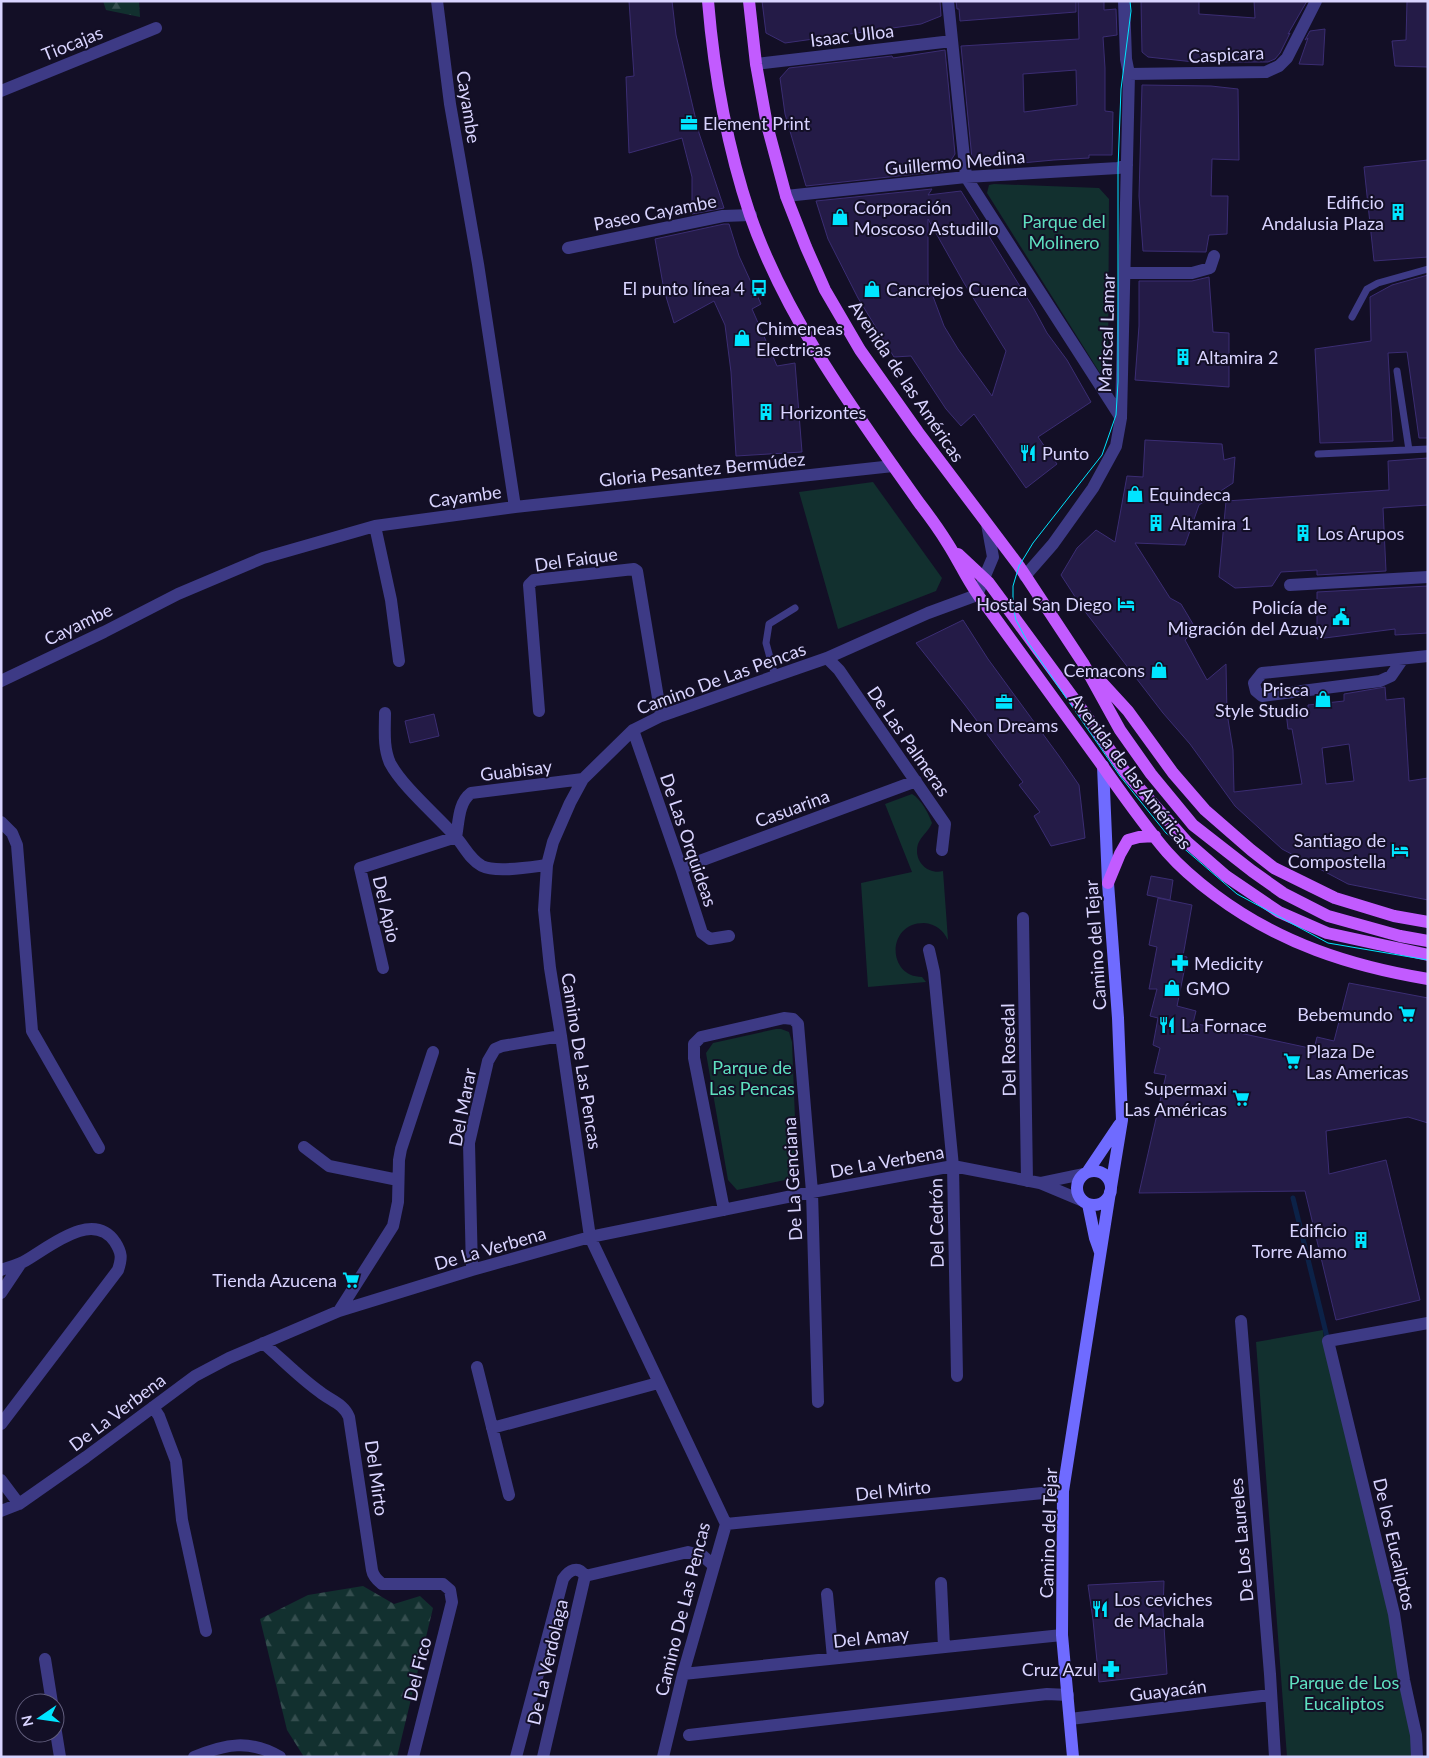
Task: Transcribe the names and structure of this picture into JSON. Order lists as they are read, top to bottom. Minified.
{"streets":{"main road":["Avenida de las Américas"],"street":["Isaac Ulloa","Tiocajas","Caspicara","Cayambe","Guillermo Medina","Paseo Cayambe","Mariscal Lamar","Gloria Pesantez Bermúdez","Del Faique","Camino De Las Pencas","De Las Palmeras","Guabisay","Casuarina","De Las Orquideas","Del Apio","Camino del Tejar","Del Rosedal","Del Marar","De La Verbena","De La Genciana","Del Cedrón","Del Mirto","De Los Laureles","De los Eucaliptos","Del Amay","De La Verdolaga","Del Fico","Guayacán"]},"crossings":[["Isaac Ulloa","Avenida de las Américas"],["Caspicara","Mariscal Lamar"],["Cayambe","Gloria Pesantez Bermúdez"],["Guillermo Medina","Mariscal Lamar"],["Guillermo Medina","Avenida de las Américas"],["Paseo Cayambe","Avenida de las Américas"],["Mariscal Lamar","Avenida de las Américas"],["Avenida de las Américas","Gloria Pesantez Bermúdez"],["Avenida de las Américas","Camino De Las Pencas"],["Avenida de las Américas","Camino del Tejar"],["Del Faique","Camino De Las Pencas"],["Camino De Las Pencas","De Las Palmeras"],["Camino De Las Pencas","Guabisay"],["Camino De Las Pencas","De Las Orquideas"],["Camino De Las Pencas","Del Marar"],["Camino De Las Pencas","De La Verbena"],["Camino De Las Pencas","Del Mirto"],["Camino De Las Pencas","Del Amay"],["De Las Palmeras","Casuarina"],["Guabisay","Del Apio"],["Casuarina","De Las Orquideas"],["Camino del Tejar","De La Verbena"],["Camino del Tejar","Del Mirto"],["Camino del Tejar","Del Amay"],["Camino del Tejar","Guayacán"],["Del Rosedal","De La Verbena"],["Del Marar","De La Verbena"],["De La Verbena","De La Genciana"],["De La Verbena","Del Cedrón"],["De La Verbena","Del Mirto"],["Del Mirto","Del Fico"],["De Los Laureles","Guayacán"]],"parks":["Parque del Molinero","Parque de Las Pencas","Parque de Los Eucaliptos"],"places":{"office":["Element Print","Neon Dreams"],"building":["Edificio Andalusia Plaza","Altamira 2","Horizontes","Altamira 1","Los Arupos","Edificio Torre Alamo"],"shop":["Corporación Moscoso Astudillo","Cancrejos Cuenca","Chimeneas Electricas","Equindeca","Cemacons","Prisca Style Studio","GMO"],"bus stop":["El punto línea 4"],"restaurant":["Punto","La Fornace","Los ceviches de Machala"],"hotel":["Hostal San Diego","Santiago de Compostella"],"public building":["Policía de Migración del Azuay"],"pharmacy":["Medicity","Cruz Azul"],"supermarket":["Bebemundo","Plaza De Las Americas","Supermaxi Las Américas","Tienda Azucena"]},"north":"left"}
